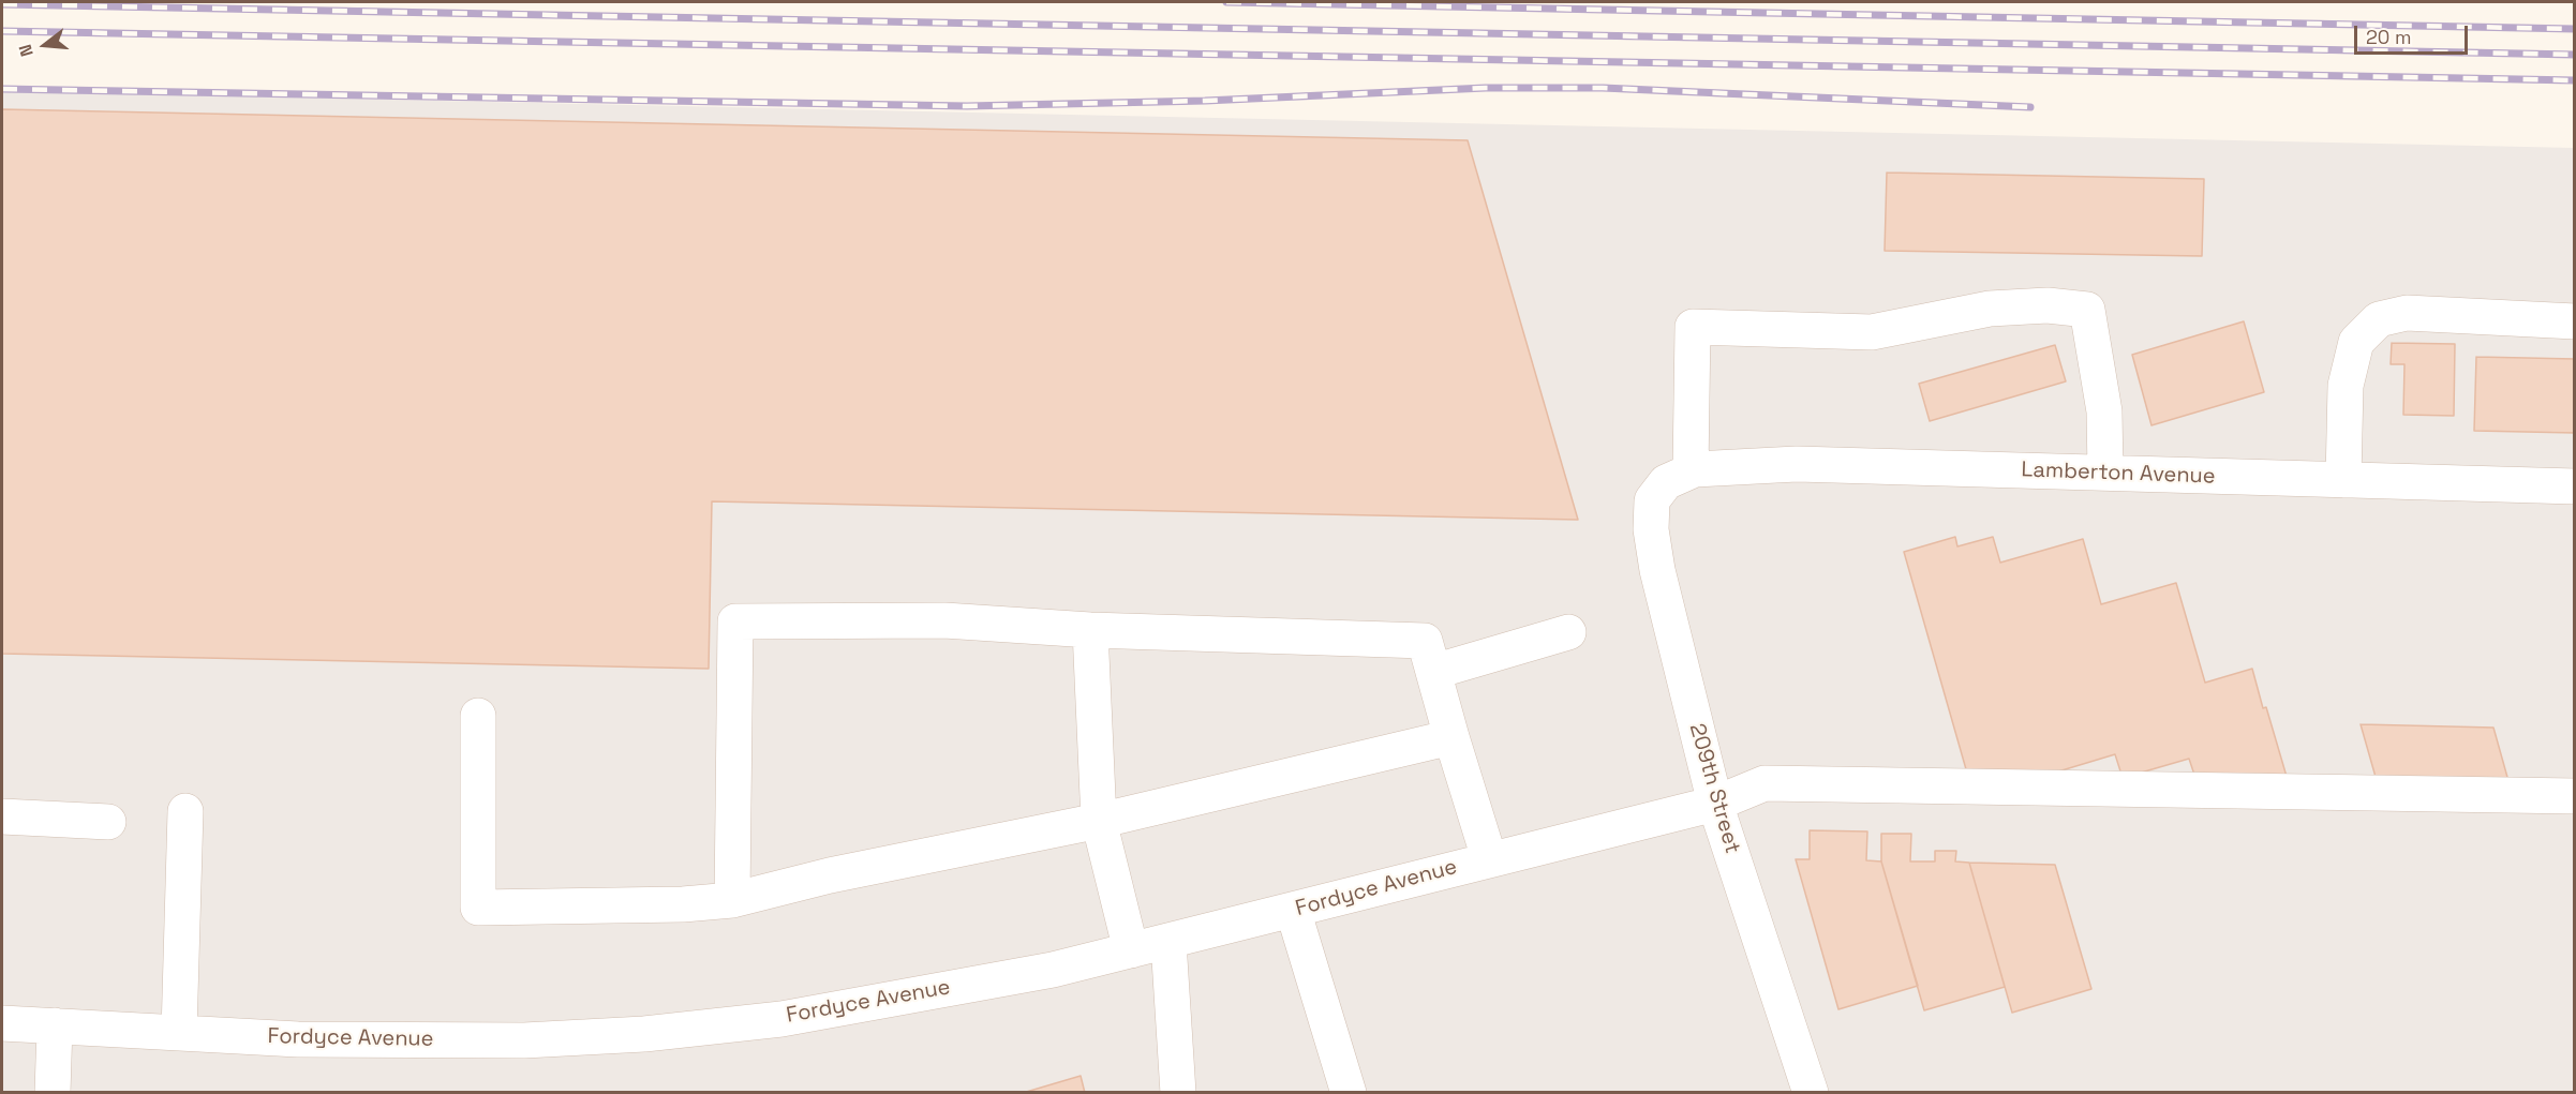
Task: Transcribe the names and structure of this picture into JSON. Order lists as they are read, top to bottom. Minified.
{"streets":{"street":["Lamberton Avenue","209th Street","Fordyce Avenue"]},"crossings":[["Lamberton Avenue","209th Street"],["209th Street","Fordyce Avenue"]],"scale_bar":"20 m","north":"left"}
